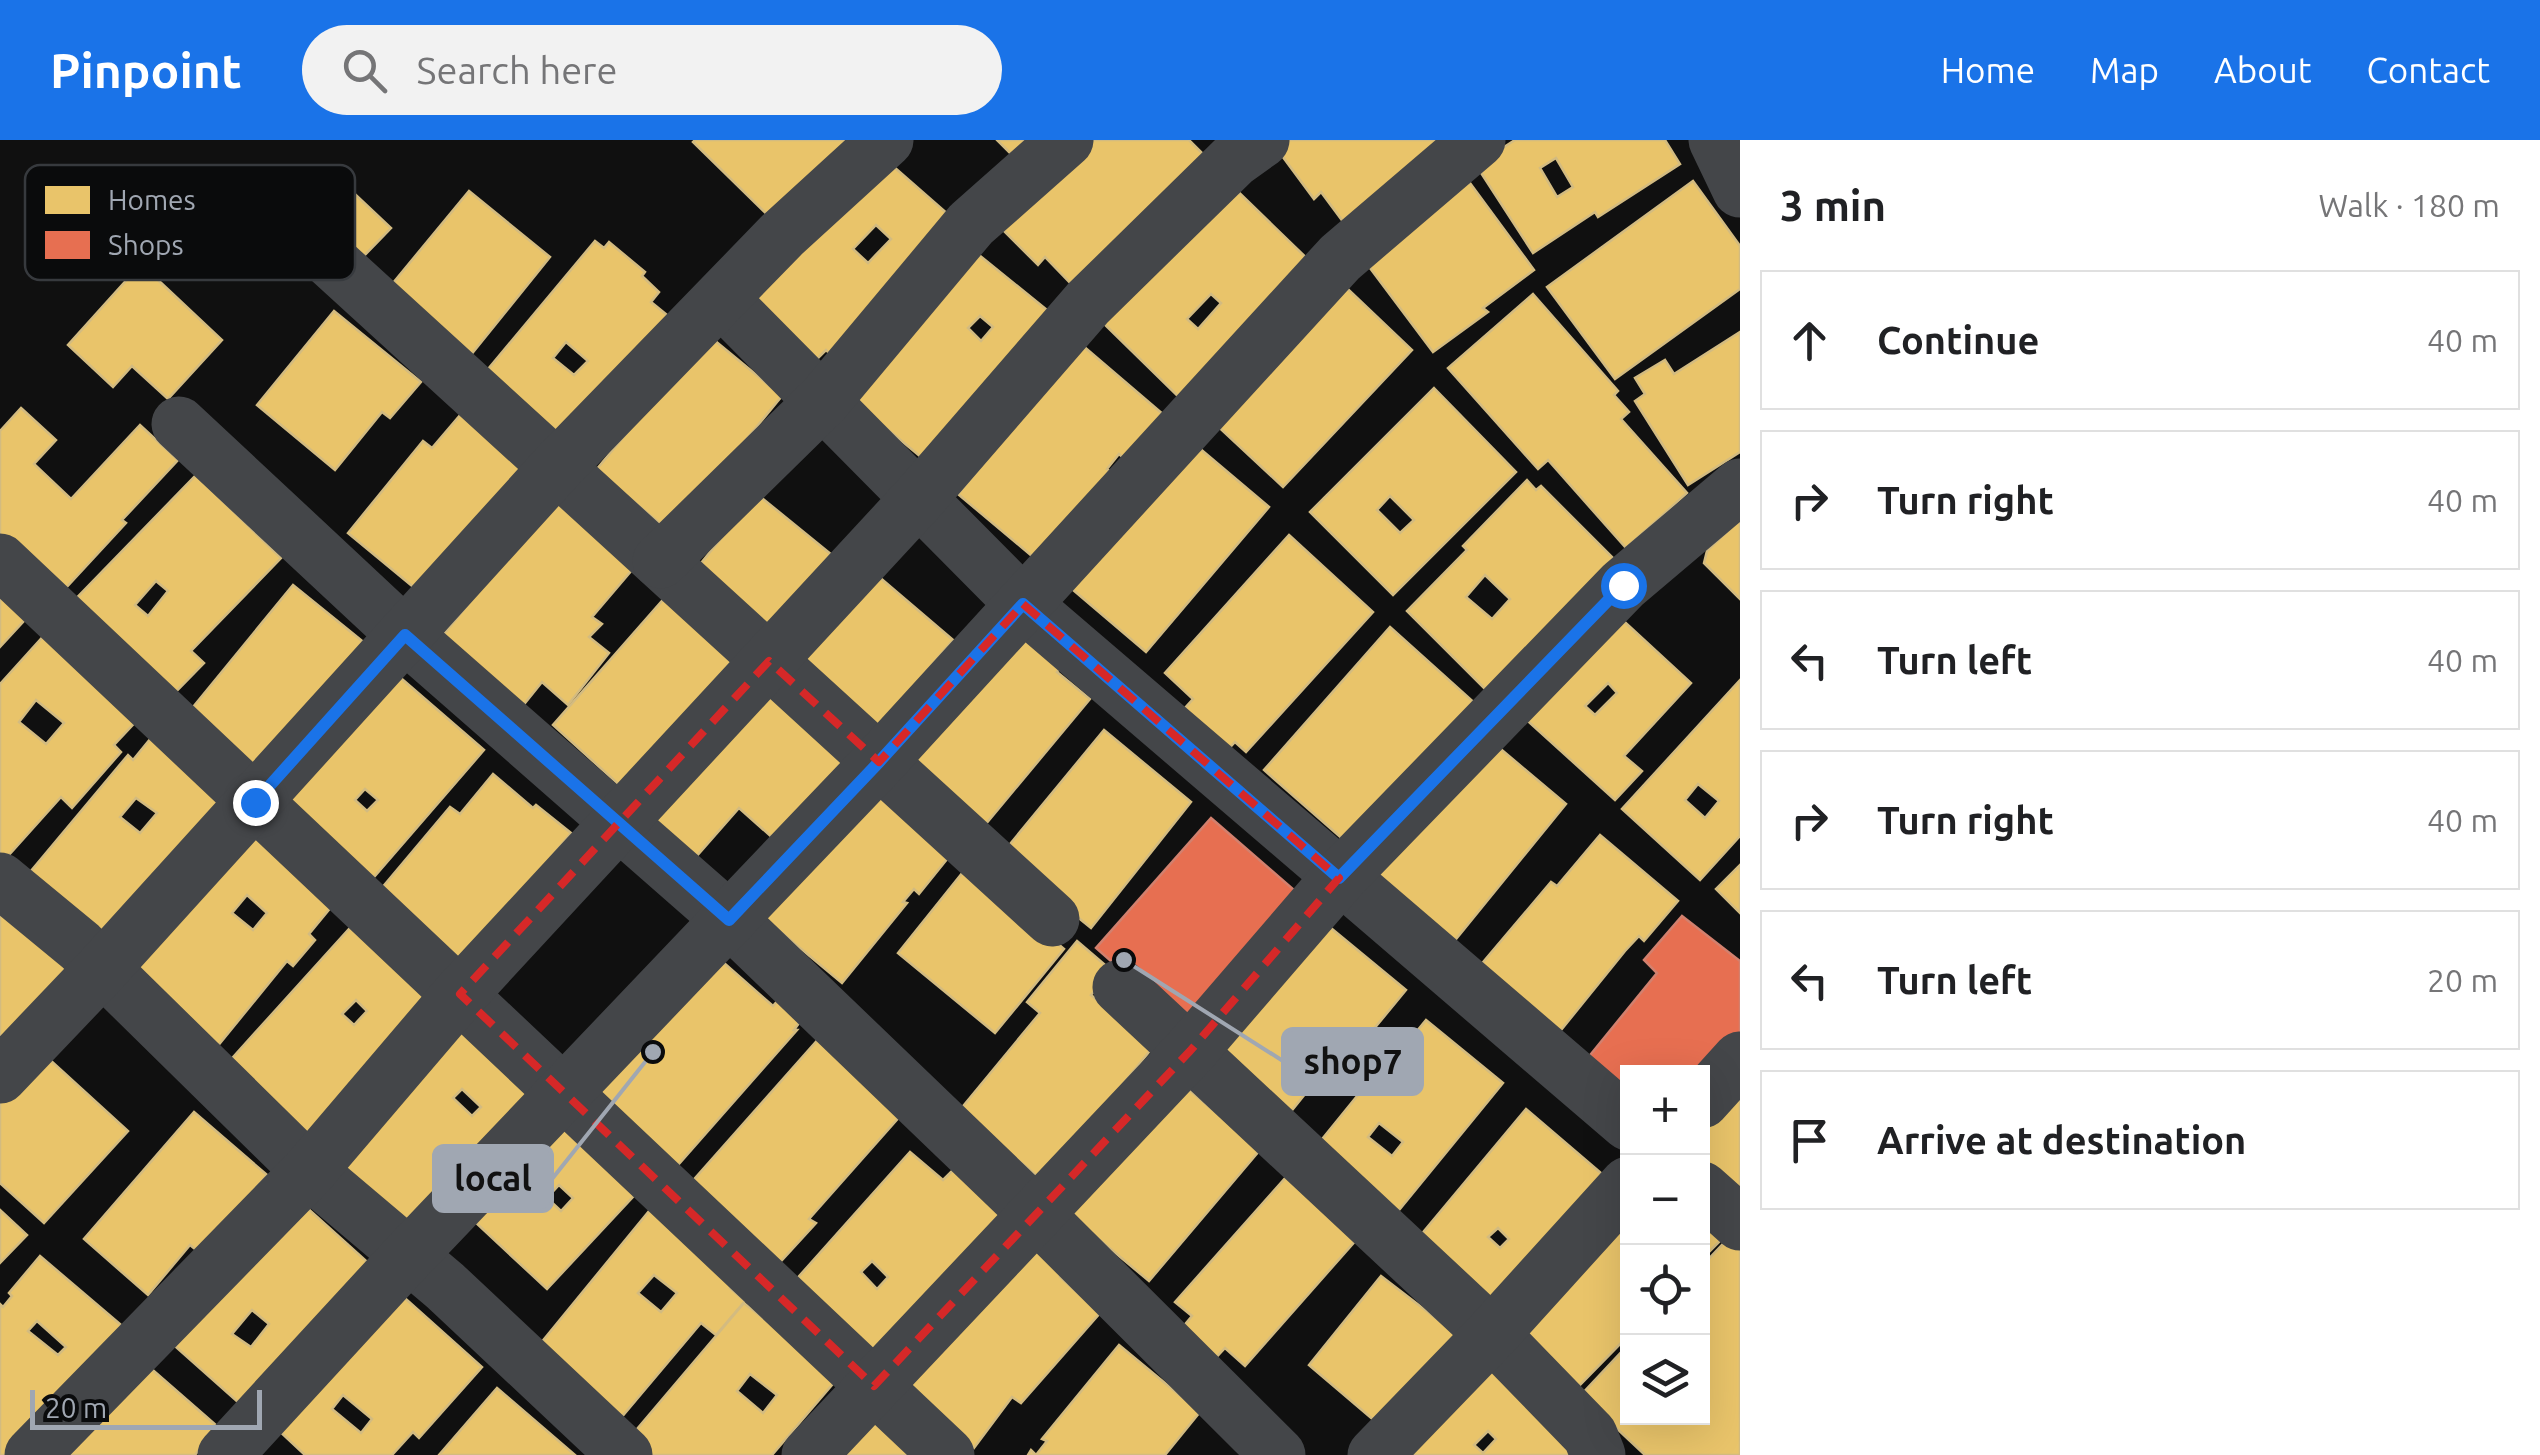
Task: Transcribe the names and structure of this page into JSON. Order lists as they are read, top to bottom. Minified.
{"places":["shop7","local"],"legend":["Homes","Shops"],"scale_bar":"20 m","page":{"header":"Pinpoint","search":"Search here","nav":["Home","Map","About","Contact"],"heading":["3 min","Walk · 180 m"],"list":[["Continue","40 m"],["Turn right","40 m"],["Turn left","40 m"],["Turn right","40 m"],["Turn left","20 m"],"Arrive at destination"],"map_buttons":["+","−"],"scale":"20 m"}}
